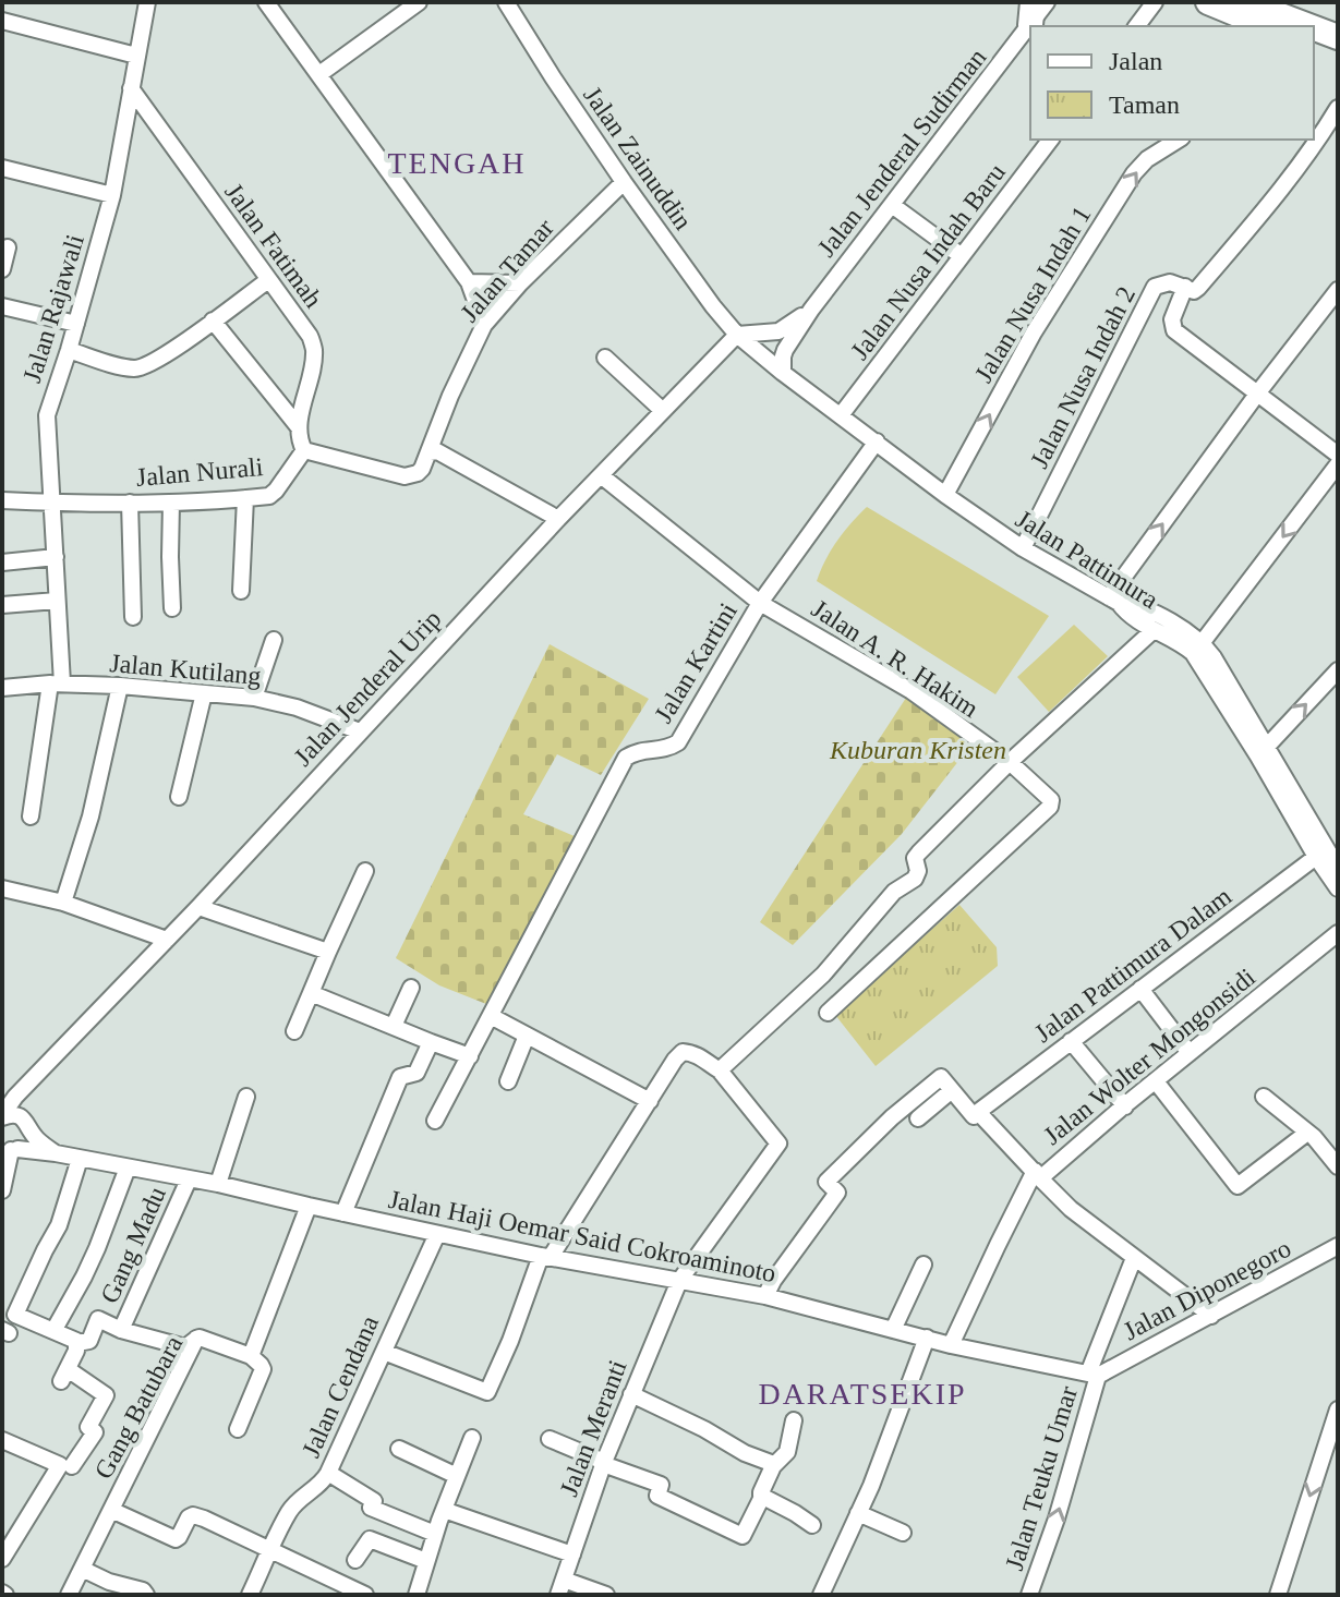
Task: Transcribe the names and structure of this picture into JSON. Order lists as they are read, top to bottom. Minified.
{"streets":{"street":["Jalan Jenderal Sudirman","Jalan Zainuddin","Jalan Fatimah","Jalan Nusa Indah Baru","Jalan Tamar","Jalan Nusa Indah 1","Jalan Rajawali","Jalan Nusa Indah 2","Jalan Nurali","Jalan Pattimura","Jalan A. R. Hakim","Jalan Kartini","Jalan Kutilang","Jalan Jenderal Urip","Jalan Pattimura Dalam","Jalan Wolter Mongonsidi","Jalan Haji Oemar Said Cokroaminoto","Gang Madu","Jalan Diponegoro","Jalan Cendana","Gang Batubara","Jalan Meranti","Jalan Teuku Umar"]},"crossings":[["Jalan Jenderal Sudirman","Jalan Zainuddin"],["Jalan Jenderal Sudirman","Jalan Pattimura"],["Jalan Jenderal Sudirman","Jalan Jenderal Urip"],["Jalan Zainuddin","Jalan Tamar"],["Jalan Zainuddin","Jalan Pattimura"],["Jalan Zainuddin","Jalan Jenderal Urip"],["Jalan Fatimah","Jalan Rajawali"],["Jalan Fatimah","Jalan Nurali"],["Jalan Nusa Indah Baru","Jalan Pattimura"],["Jalan Nusa Indah 1","Jalan Pattimura"],["Jalan Rajawali","Jalan Nurali"],["Jalan Rajawali","Jalan Kutilang"],["Jalan Nusa Indah 2","Jalan Pattimura"],["Jalan Pattimura","Jalan Kartini"],["Jalan Pattimura","Jalan Jenderal Urip"],["Jalan Pattimura","Jalan Pattimura Dalam"],["Jalan A. R. Hakim","Jalan Kartini"],["Jalan A. R. Hakim","Jalan Jenderal Urip"],["Jalan Kutilang","Jalan Jenderal Urip"],["Jalan Wolter Mongonsidi","Jalan Diponegoro"],["Jalan Wolter Mongonsidi","Jalan Teuku Umar"],["Jalan Haji Oemar Said Cokroaminoto","Gang Madu"],["Jalan Haji Oemar Said Cokroaminoto","Jalan Diponegoro"],["Jalan Haji Oemar Said Cokroaminoto","Jalan Cendana"],["Jalan Haji Oemar Said Cokroaminoto","Jalan Meranti"],["Jalan Haji Oemar Said Cokroaminoto","Jalan Teuku Umar"],["Jalan Diponegoro","Jalan Teuku Umar"]],"one_way":["Jalan Nusa Indah 1","Jalan Teuku Umar"],"districts":["TENGAH","DARATSEKIP"],"parks":["Kuburan Kristen"],"legend":["Jalan","Taman"]}
